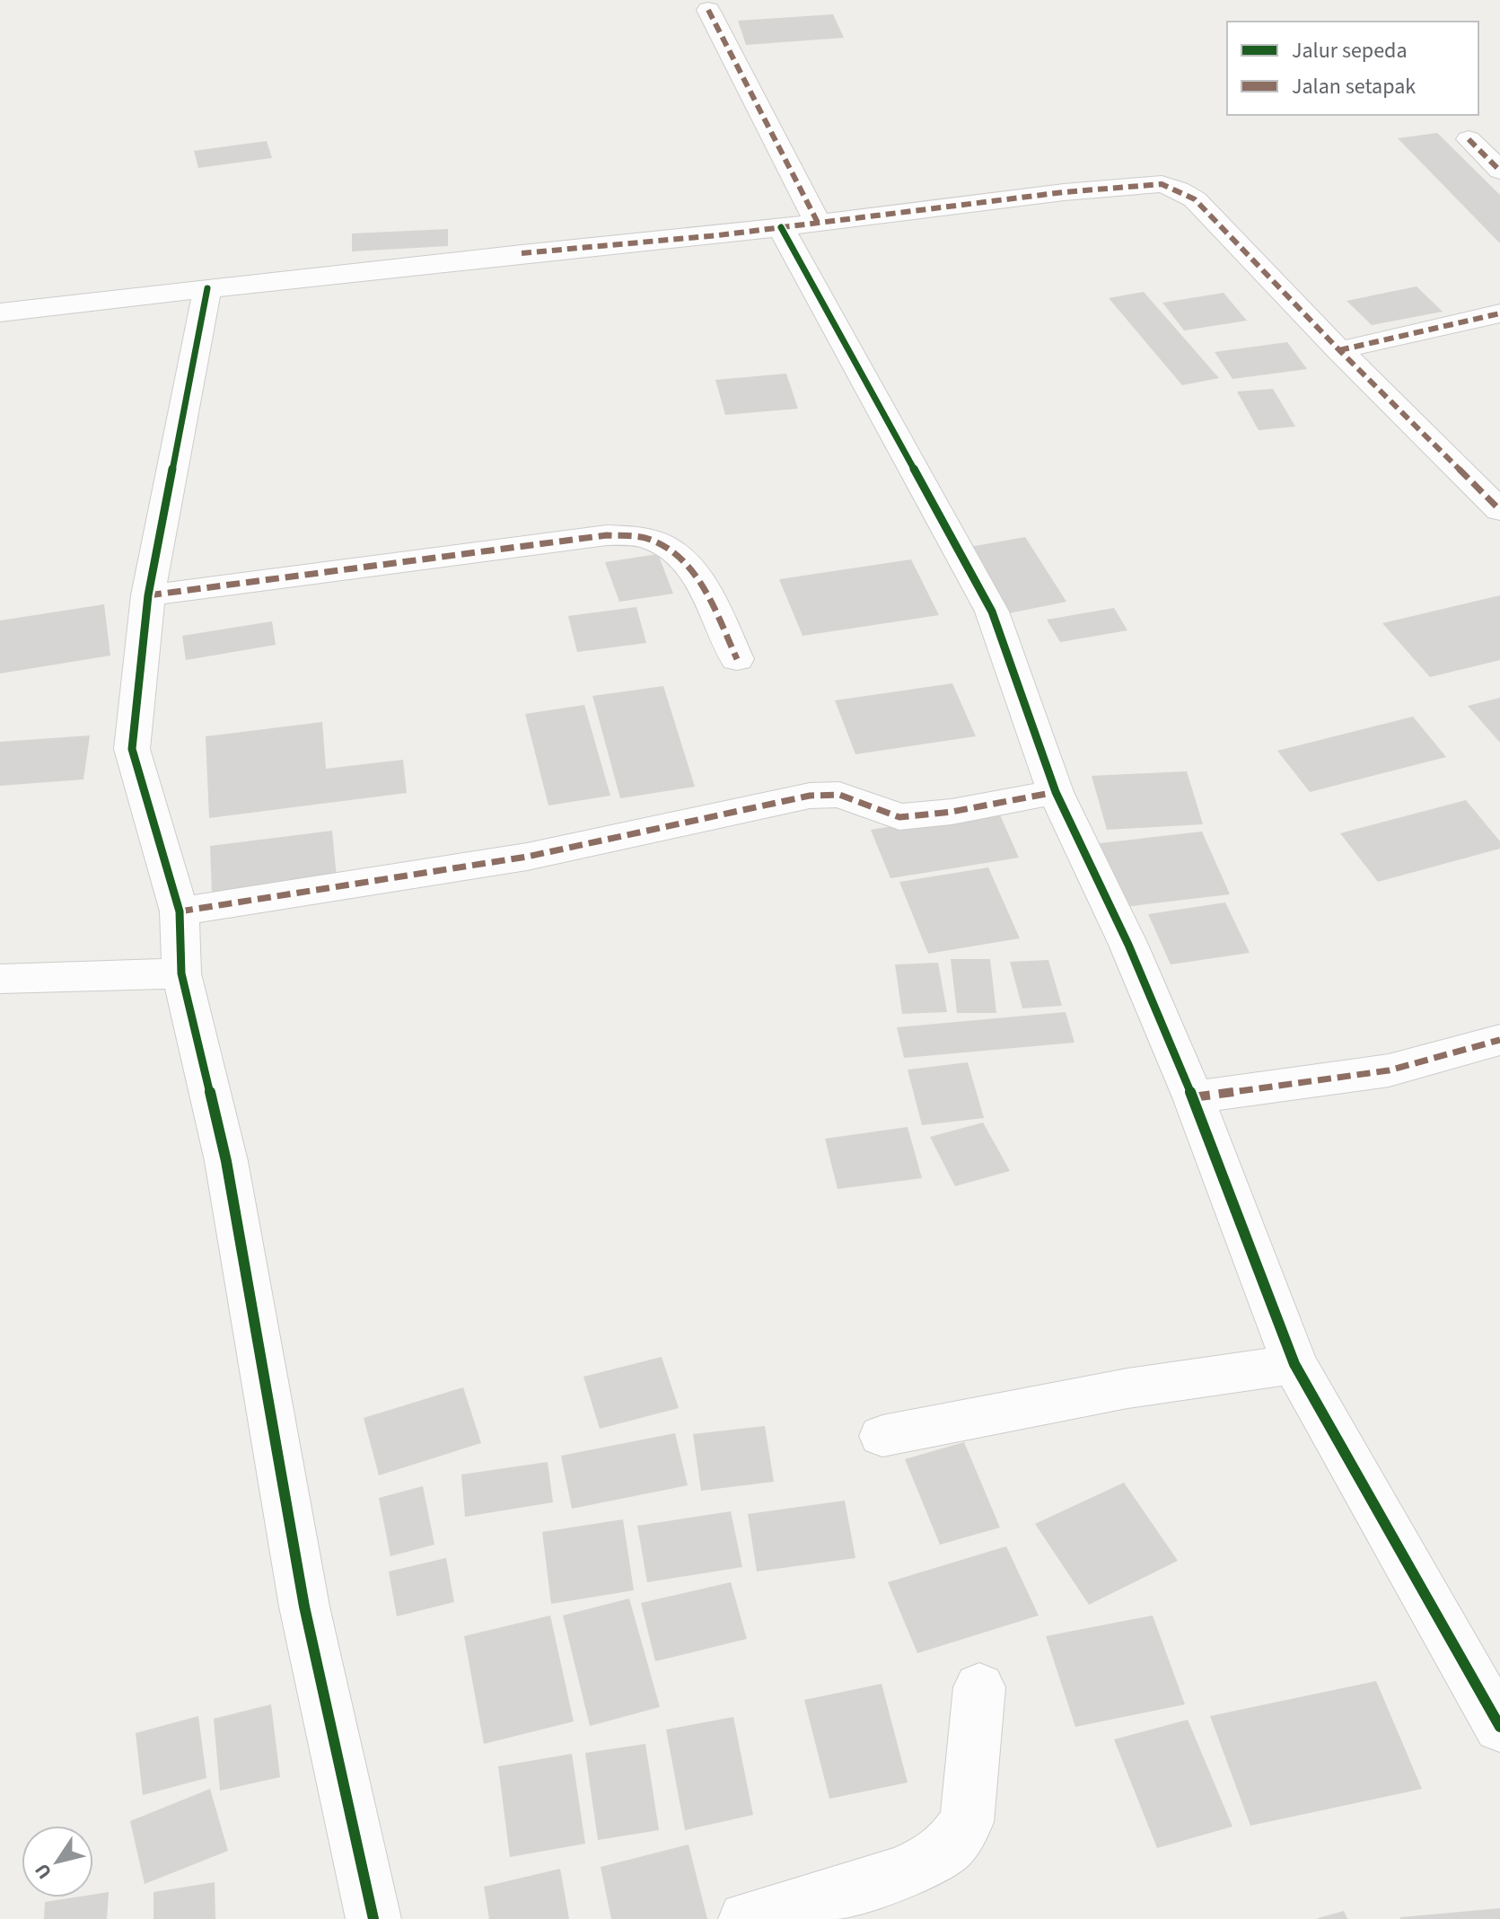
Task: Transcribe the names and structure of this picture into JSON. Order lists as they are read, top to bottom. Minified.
{"legend":["Jalur sepeda","Jalan setapak"],"north":"bottom left"}
